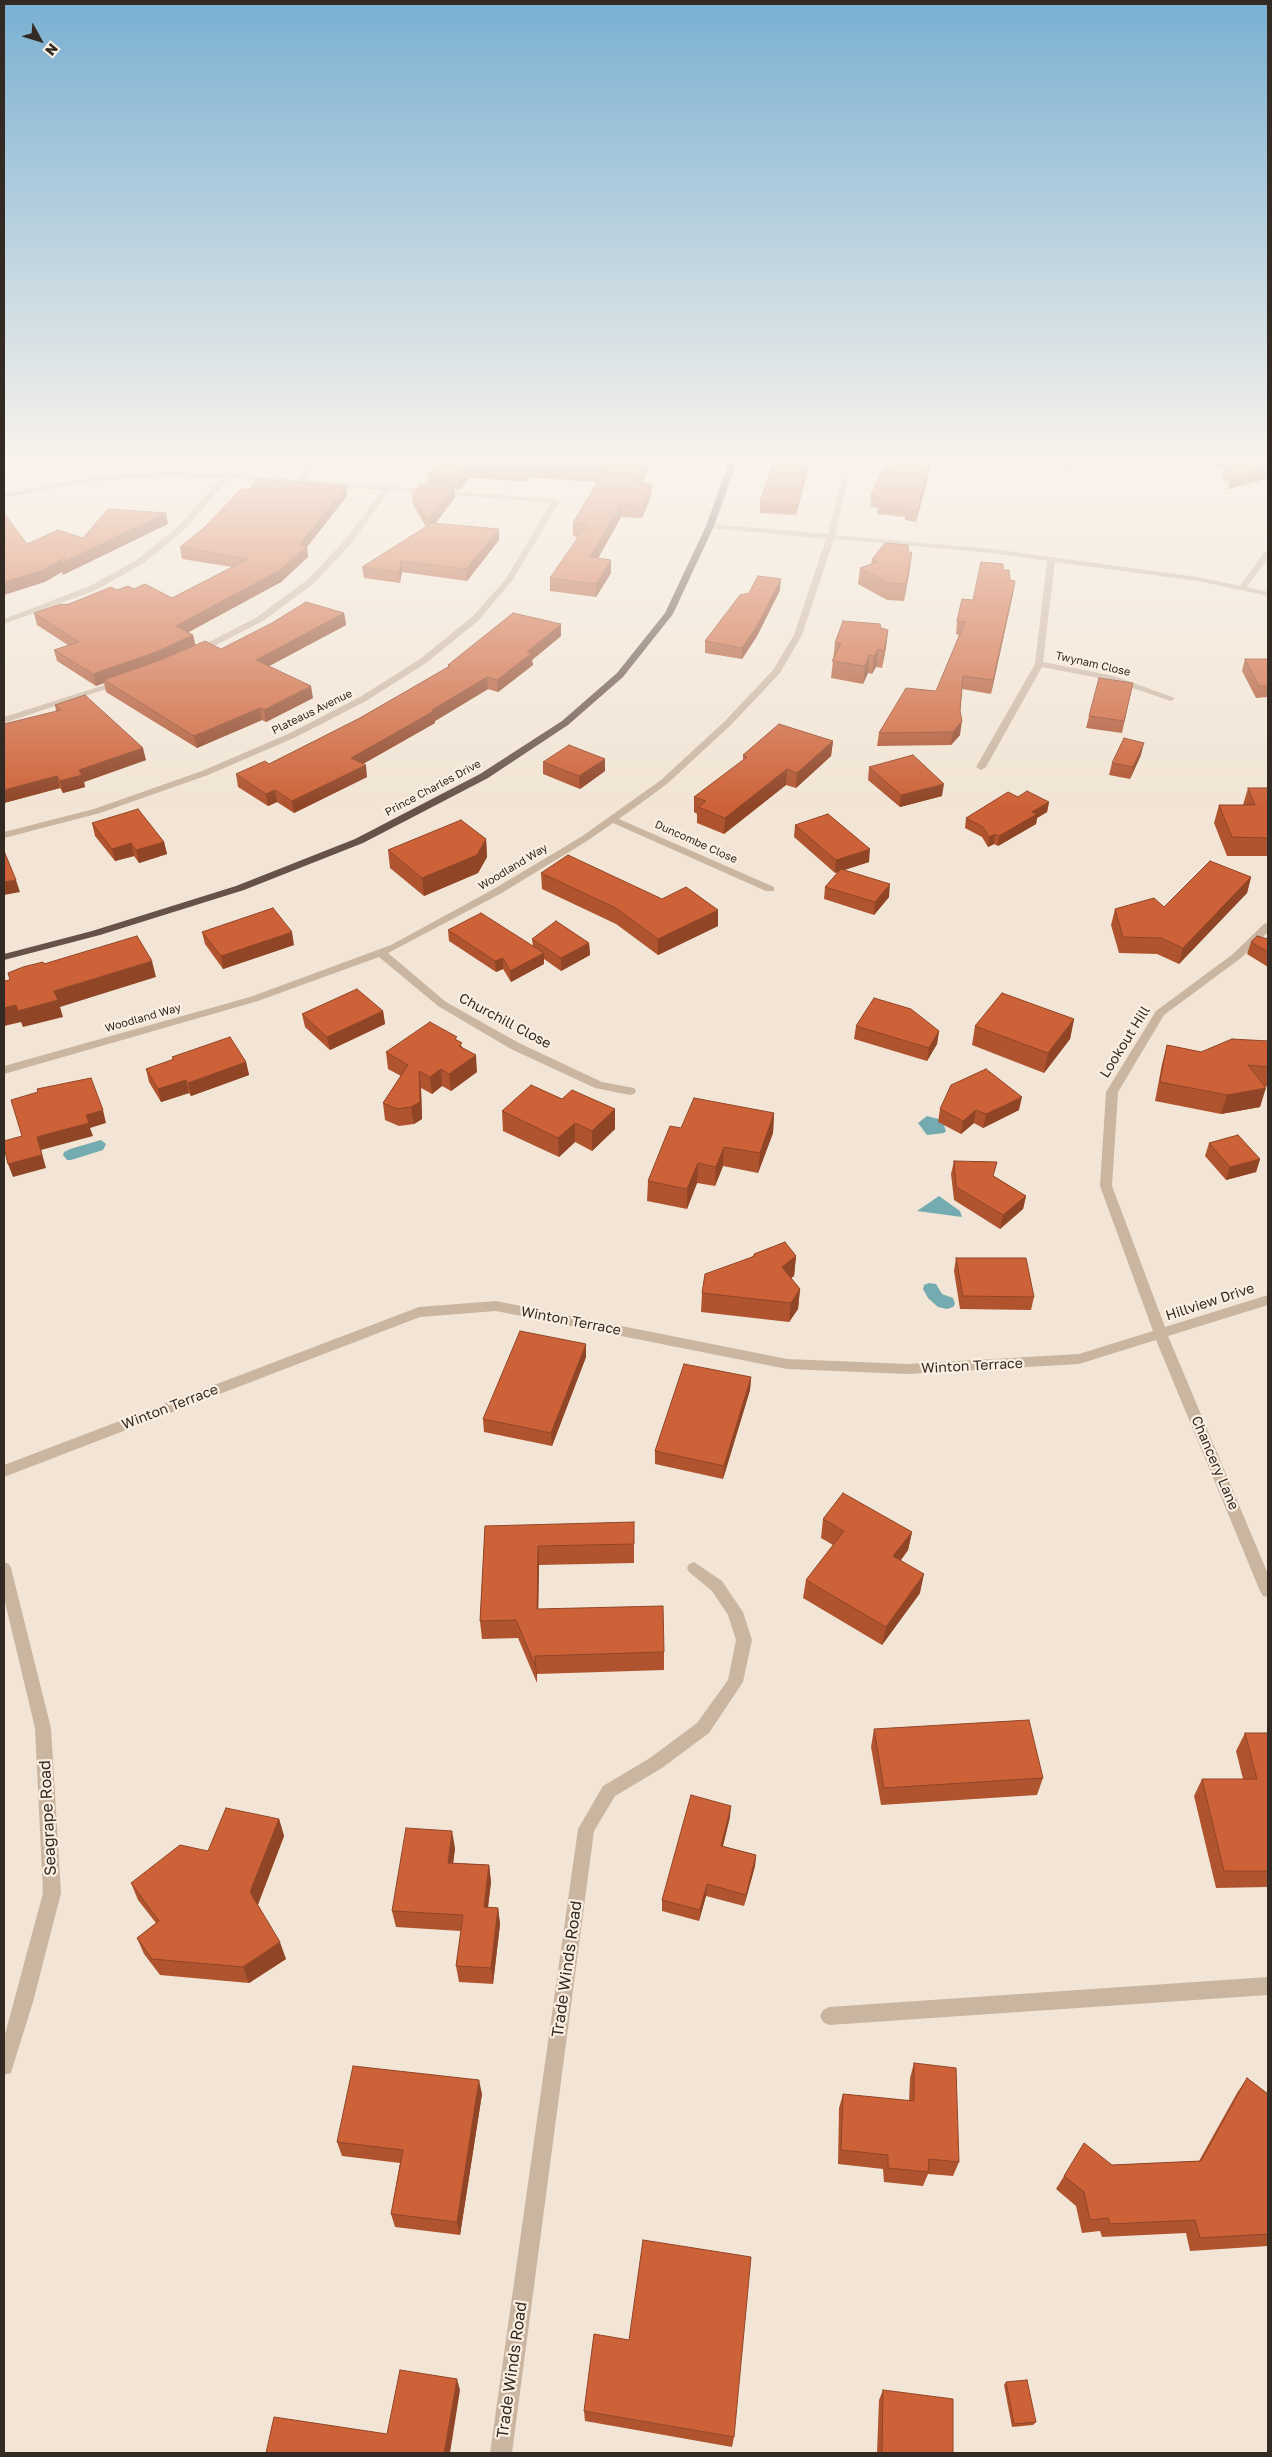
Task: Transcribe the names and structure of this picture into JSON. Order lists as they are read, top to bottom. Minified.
{"streets":{"highway":["Prince Charles Drive"],"street":["Twynam Close","Plateaus Avenue","Duncombe Close","Woodland Way","Churchill Close","Lookout Hill","Hillview Drive","Winton Terrace","Chancery Lane","Seagrape Road","Trade Winds Road"]},"crossings":[["Duncombe Close","Woodland Way"],["Woodland Way","Churchill Close"],["Lookout Hill","Hillview Drive"],["Lookout Hill","Winton Terrace"],["Lookout Hill","Chancery Lane"],["Hillview Drive","Winton Terrace"],["Hillview Drive","Chancery Lane"],["Winton Terrace","Chancery Lane"]],"north":"bottom right"}
